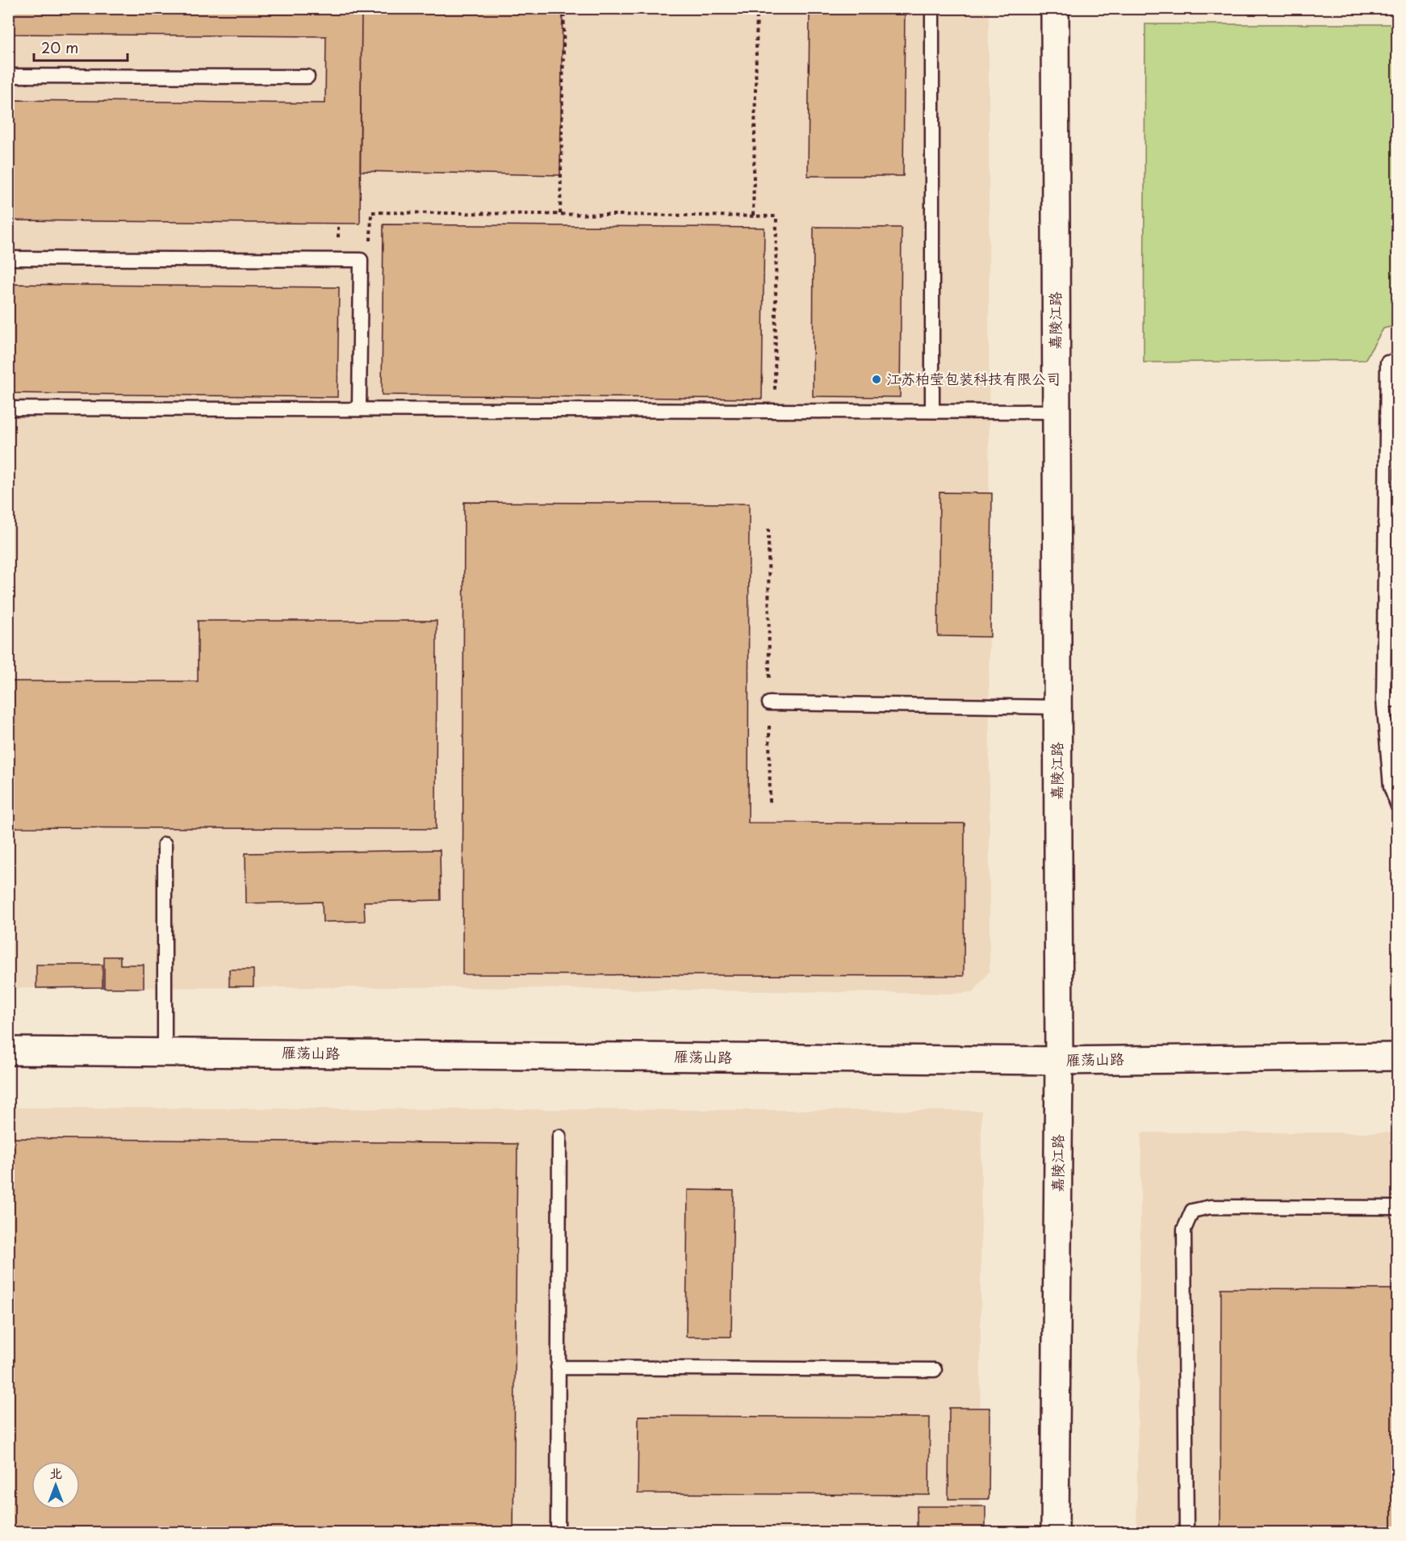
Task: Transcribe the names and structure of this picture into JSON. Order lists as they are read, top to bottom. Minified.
{"streets":{"street":["嘉陵江路","雁荡山路"]},"crossings":[["嘉陵江路","雁荡山路"]],"places":["江苏柏莹包装科技有限公司"],"scale_bar":"20 m","north":"top"}
